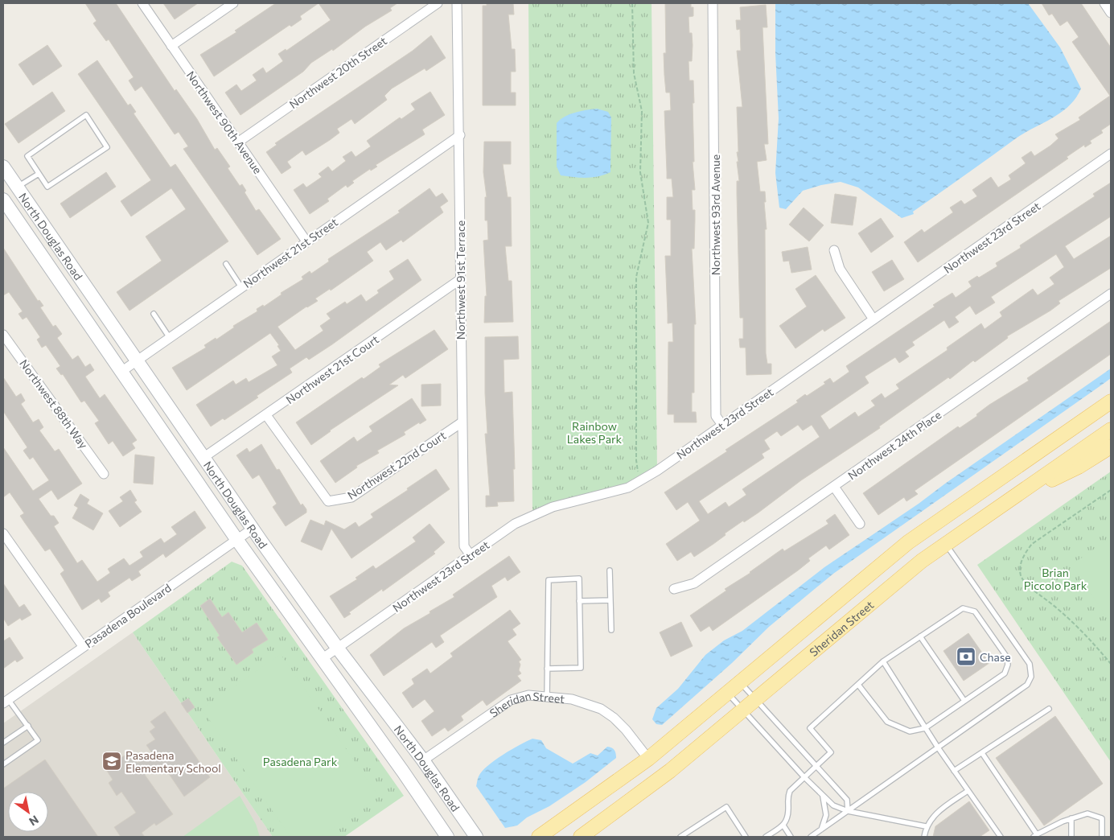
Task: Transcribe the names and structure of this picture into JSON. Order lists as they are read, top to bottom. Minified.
{"streets":{"main road":["North Douglas Road","Sheridan Street"],"street":["Northwest 20th Street","Northwest 90th Avenue","Northwest 93rd Avenue","Northwest 23rd Street","Northwest 21st Street","Northwest 91st Terrace","Northwest 21st Court","Northwest 88th Way","Northwest 24th Place","Northwest 22nd Court","Pasadena Boulevard"]},"crossings":[["Northwest 20th Street","Northwest 90th Avenue"],["Northwest 90th Avenue","Northwest 21st Street"],["Northwest 93rd Avenue","Northwest 23rd Street"],["North Douglas Road","Northwest 23rd Street"],["North Douglas Road","Northwest 21st Street"],["North Douglas Road","Northwest 21st Court"],["North Douglas Road","Pasadena Boulevard"],["North Douglas Road","Sheridan Street"],["Northwest 23rd Street","Northwest 91st Terrace"],["Northwest 21st Street","Northwest 91st Terrace"],["Northwest 91st Terrace","Northwest 21st Court"],["Northwest 91st Terrace","Northwest 22nd Court"],["Northwest 21st Court","Northwest 22nd Court"]],"parks":["Rainbow Lakes Park","Brian Piccolo Park","Pasadena Park"],"places":{"bank":["Chase"],"school or university":["Pasadena Elementary School"]},"north":"bottom right"}
